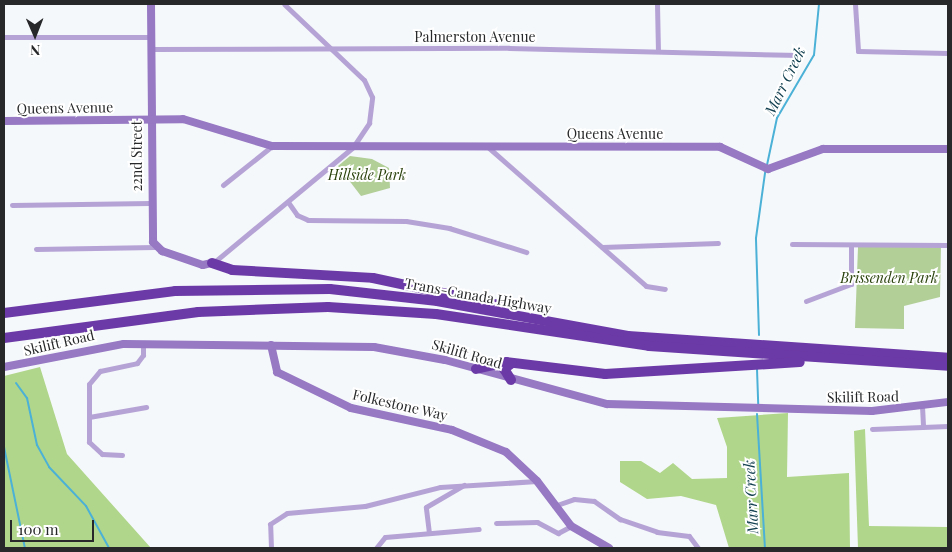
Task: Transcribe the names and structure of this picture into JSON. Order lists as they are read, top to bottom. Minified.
{"streets":{"highway":["Trans-Canada Highway"],"street":["Palmerston Avenue","Queens Avenue","22nd Street","Skilift Road","Folkestone Way"]},"crossings":[["Palmerston Avenue","22nd Street"],["Queens Avenue","22nd Street"],["Skilift Road","Folkestone Way"]],"water":["Marr Creek"],"parks":["Hillside Park","Brissenden Park"],"scale_bar":"100 m","north":"bottom"}
